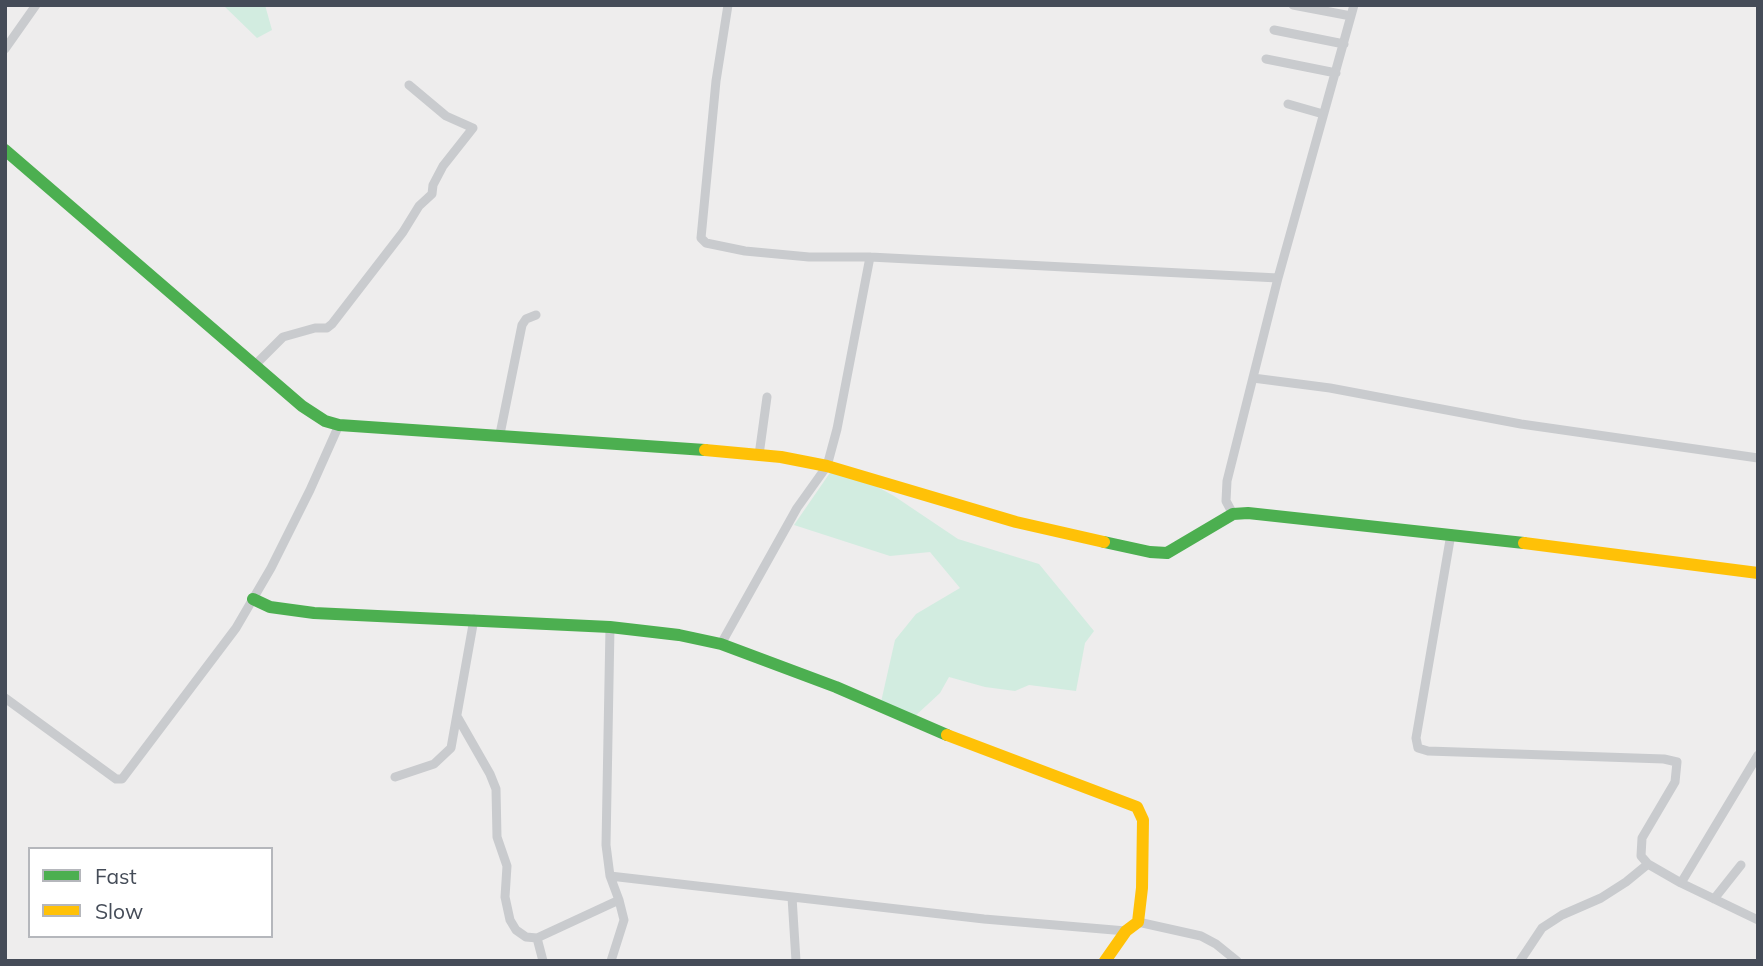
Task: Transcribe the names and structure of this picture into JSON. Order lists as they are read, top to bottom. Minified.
{"legend":["Fast","Slow"]}
